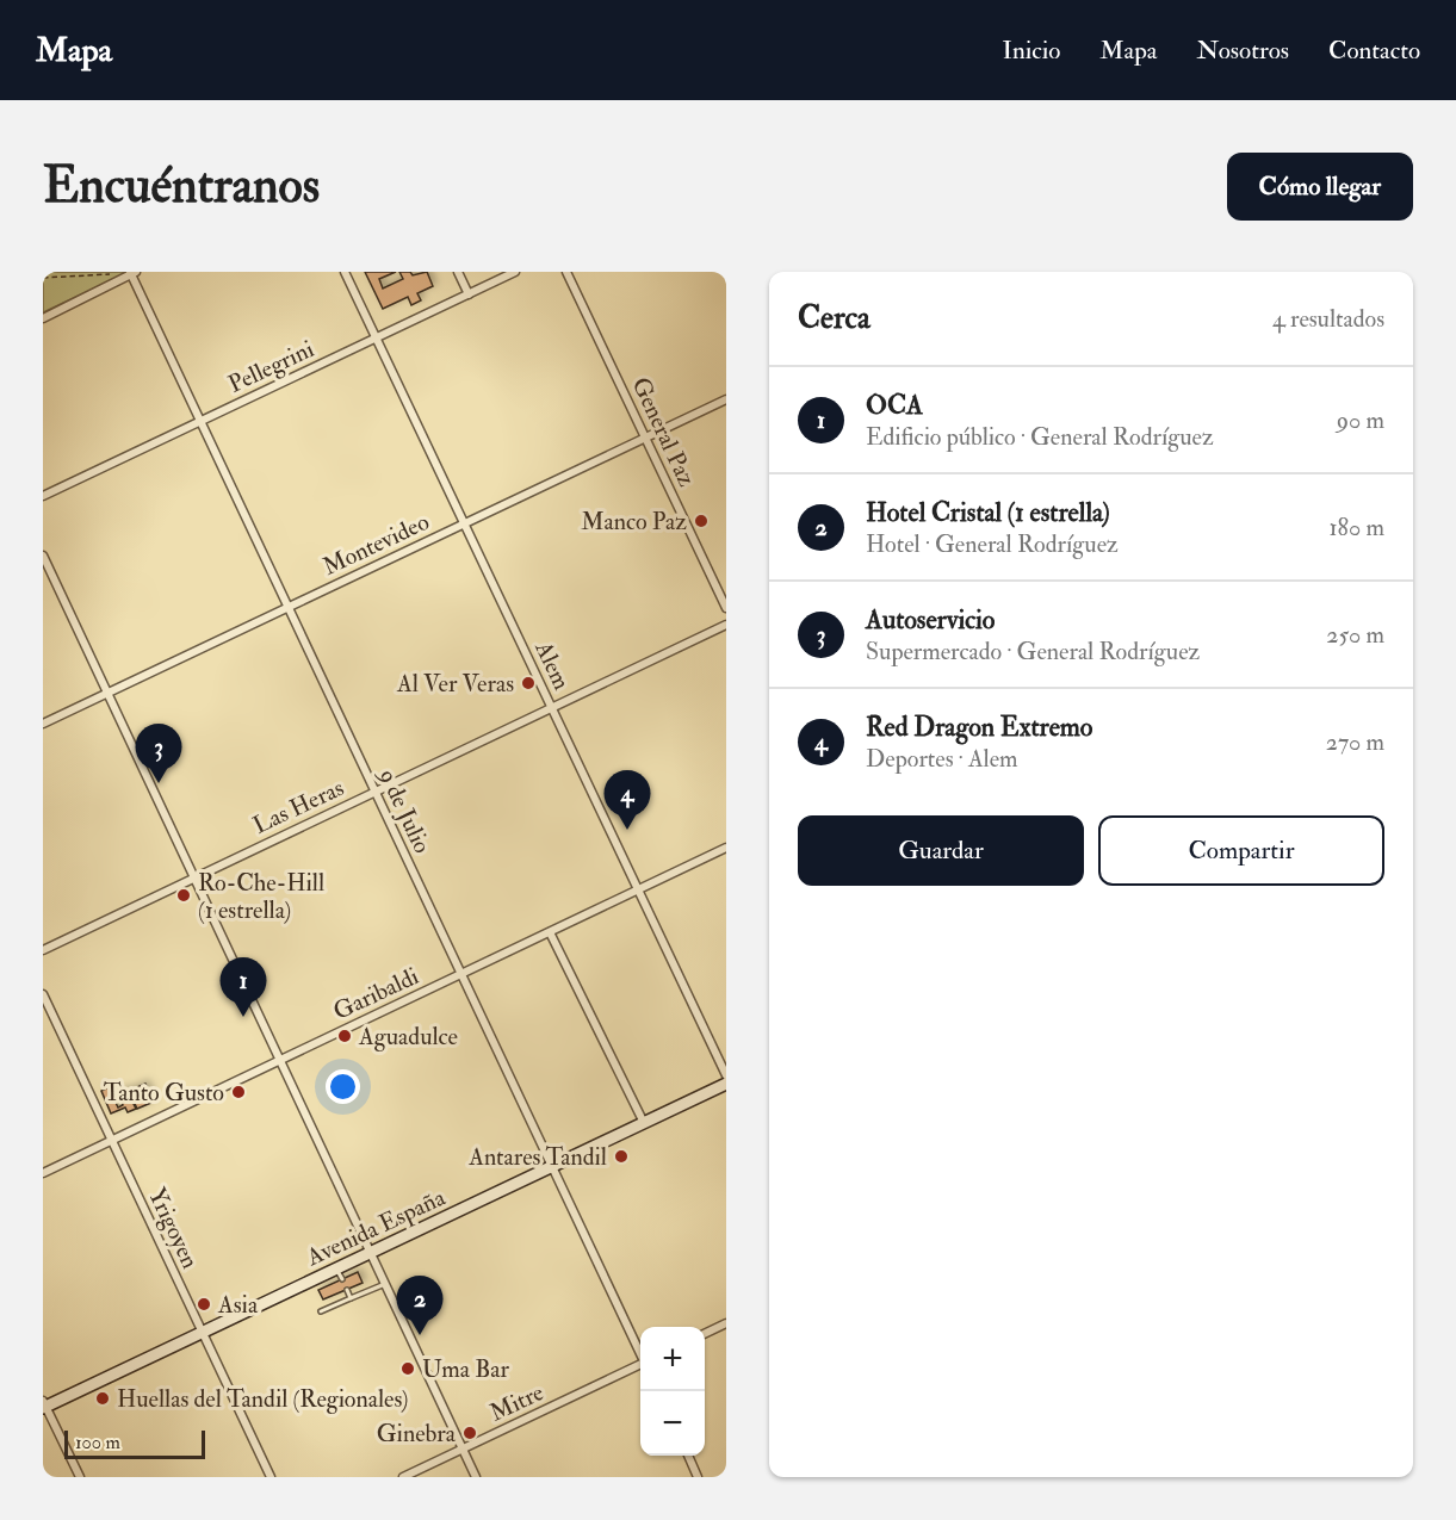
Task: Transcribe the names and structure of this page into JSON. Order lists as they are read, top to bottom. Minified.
{"streets":{"main road":["Avenida España"],"street":["Pellegrini","General Paz","Montevideo","Alem","Las Heras","9 de Julio","Garibaldi","Yrigoyen","Mitre"]},"crossings":[["Pellegrini","Alem"],["Pellegrini","9 de Julio"],["General Paz","Montevideo"],["Montevideo","Alem"],["Montevideo","9 de Julio"],["Alem","Las Heras"],["Alem","Garibaldi"],["Las Heras","9 de Julio"],["9 de Julio","Garibaldi"],["9 de Julio","Avenida España"],["Garibaldi","Yrigoyen"],["Avenida España","Yrigoyen"]],"places":["Manco Paz","Al Ver Veras","Ro-Che-Hill (1 estrella)","Aguadulce","Tanto Gusto","Antares Tandil","Asia","Uma Bar","Huellas del Tandil (Regionales)","Ginebra"],"scale_bar":"100 m","page":{"header":"Mapa","nav":["Inicio","Mapa","Nosotros","Contacto"],"buttons":["Cómo llegar",["Guardar","Compartir"]],"title":"Encuéntranos","heading":["Cerca","4 resultados"],"list":[{"mark":"1","name":"OCA","note":"Edificio público · General Rodríguez","value":"90 m"},{"mark":"2","name":"Hotel Cristal (1 estrella)","note":"Hotel · General Rodríguez","value":"180 m"},{"mark":"3","name":"Autoservicio","note":"Supermercado · General Rodríguez","value":"250 m"},{"mark":"4","name":"Red Dragon Extremo","note":"Deportes · Alem","value":"270 m"}],"pins":["3","4","1","2"],"map_buttons":["+","−"],"scale":"100 m"}}
